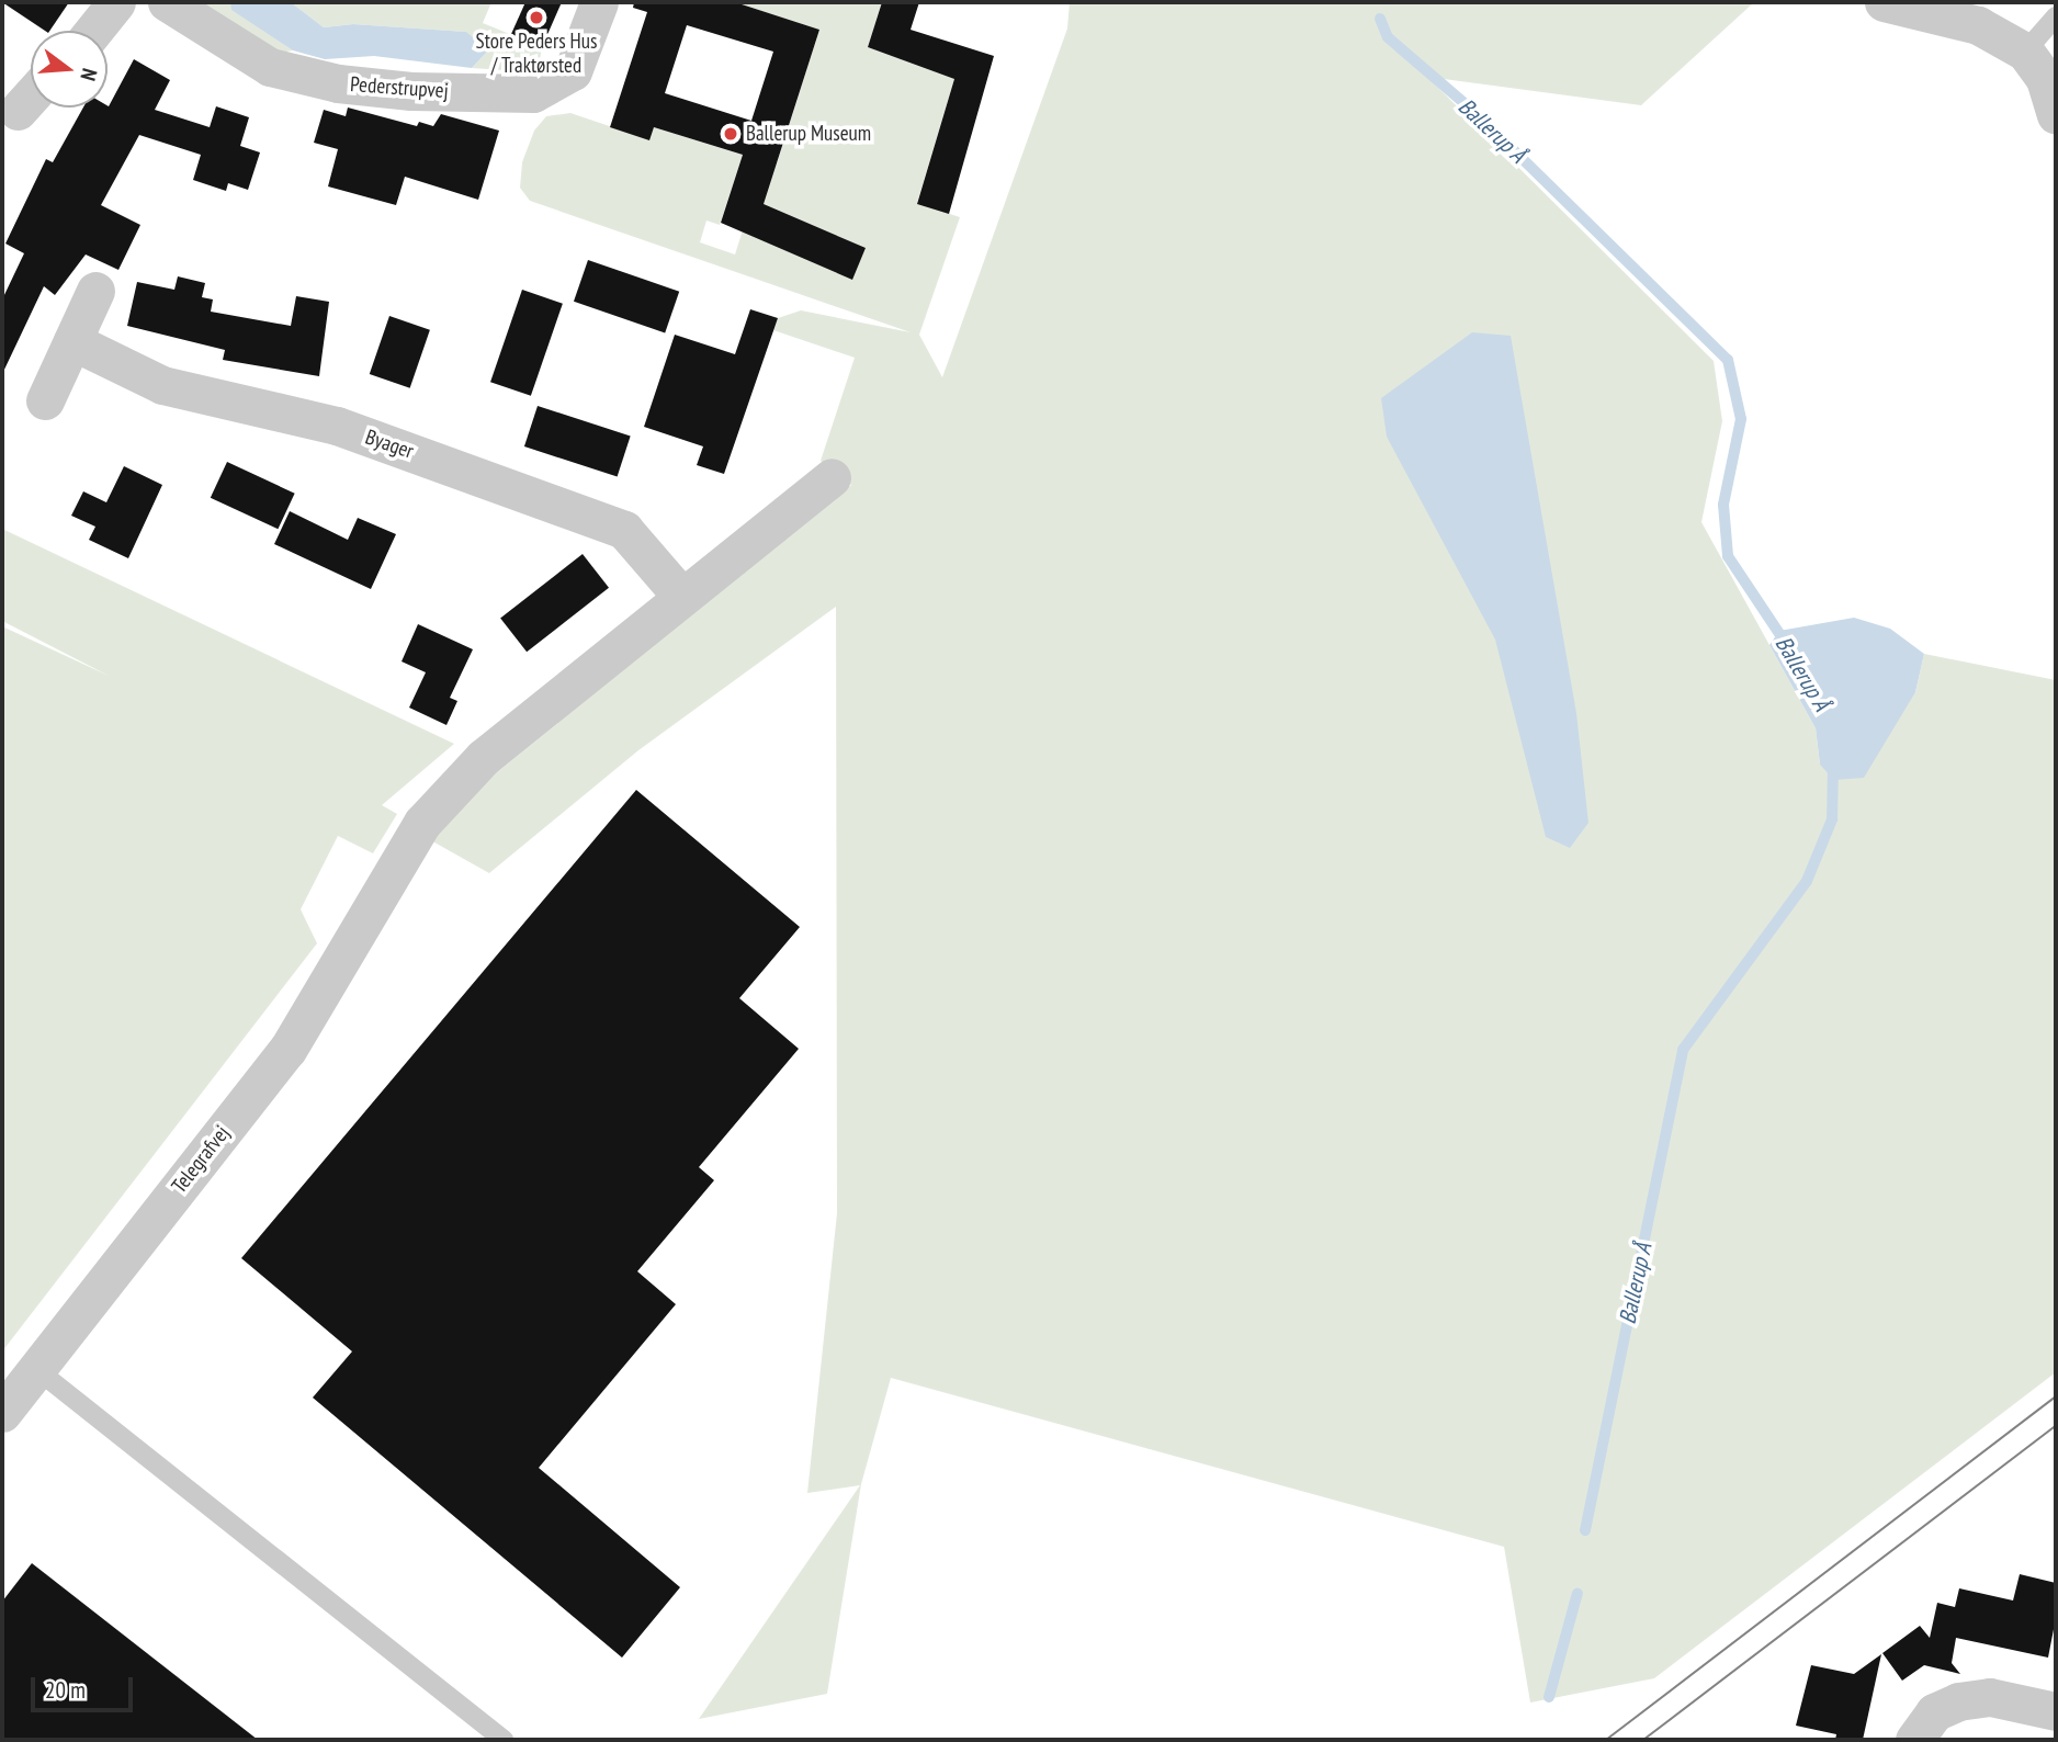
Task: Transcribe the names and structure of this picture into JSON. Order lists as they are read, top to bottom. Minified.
{"streets":{"street":["Pederstrupvej","Byager","Telegrafvej"]},"crossings":[["Byager","Telegrafvej"]],"water":["Ballerup Å"],"places":["Store Peders Hus / Traktørsted","Ballerup Museum"],"scale_bar":"20 m","north":"right"}
